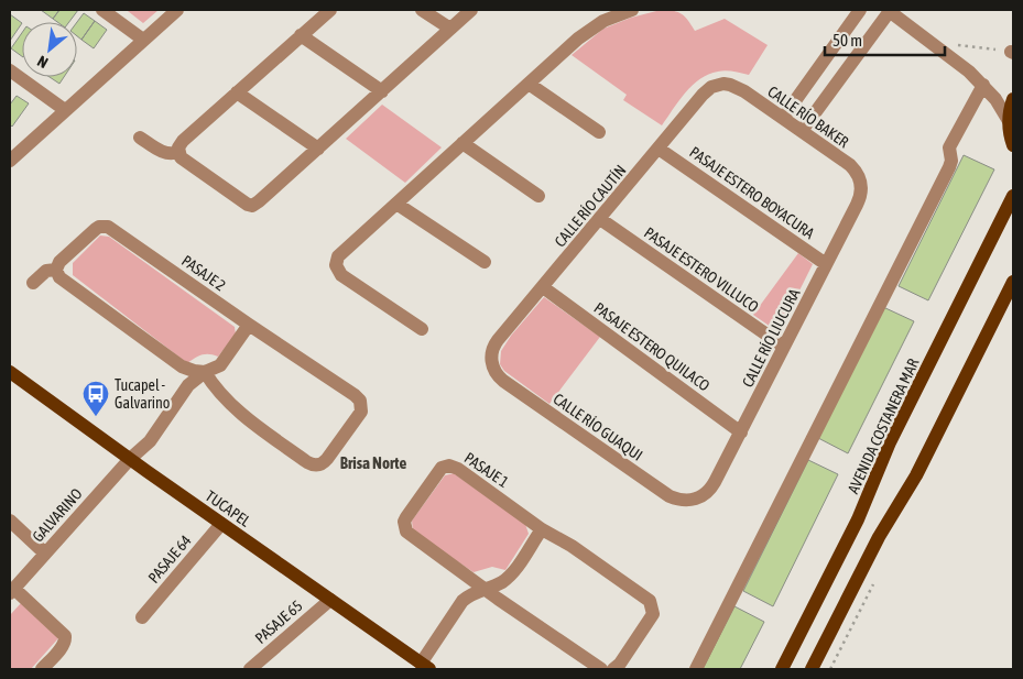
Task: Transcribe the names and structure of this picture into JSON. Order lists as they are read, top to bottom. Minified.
{"streets":{"main road":["AVENIDA COSTANERA MAR","TUCAPEL"],"street":["CALLE RÍO BAKER","PASAJE ESTERO BOYACURA","CALLE RÍO CAUTÍN","PASAJE ESTERO VILLUCO","PASAJE 2","CALLE RÍO LIUCURA","PASAJE ESTERO QUILACO","CALLE RÍO GUAQUI","PASAJE 1","GALVARINO","PASAJE 64","PASAJE 65"]},"crossings":[["CALLE RÍO BAKER","CALLE RÍO CAUTÍN"],["CALLE RÍO BAKER","CALLE RÍO LIUCURA"],["PASAJE ESTERO BOYACURA","CALLE RÍO CAUTÍN"],["PASAJE ESTERO BOYACURA","CALLE RÍO LIUCURA"],["CALLE RÍO CAUTÍN","PASAJE ESTERO VILLUCO"],["CALLE RÍO CAUTÍN","PASAJE ESTERO QUILACO"],["CALLE RÍO CAUTÍN","CALLE RÍO GUAQUI"],["PASAJE ESTERO VILLUCO","CALLE RÍO LIUCURA"],["PASAJE 2","GALVARINO"],["CALLE RÍO LIUCURA","PASAJE ESTERO QUILACO"],["CALLE RÍO LIUCURA","CALLE RÍO GUAQUI"],["TUCAPEL","GALVARINO"],["TUCAPEL","PASAJE 64"],["TUCAPEL","PASAJE 65"]],"districts":["Brisa Norte"],"places":{"bus stop":["Tucapel - Galvarino"]},"scale_bar":"50 m","north":"bottom left"}
